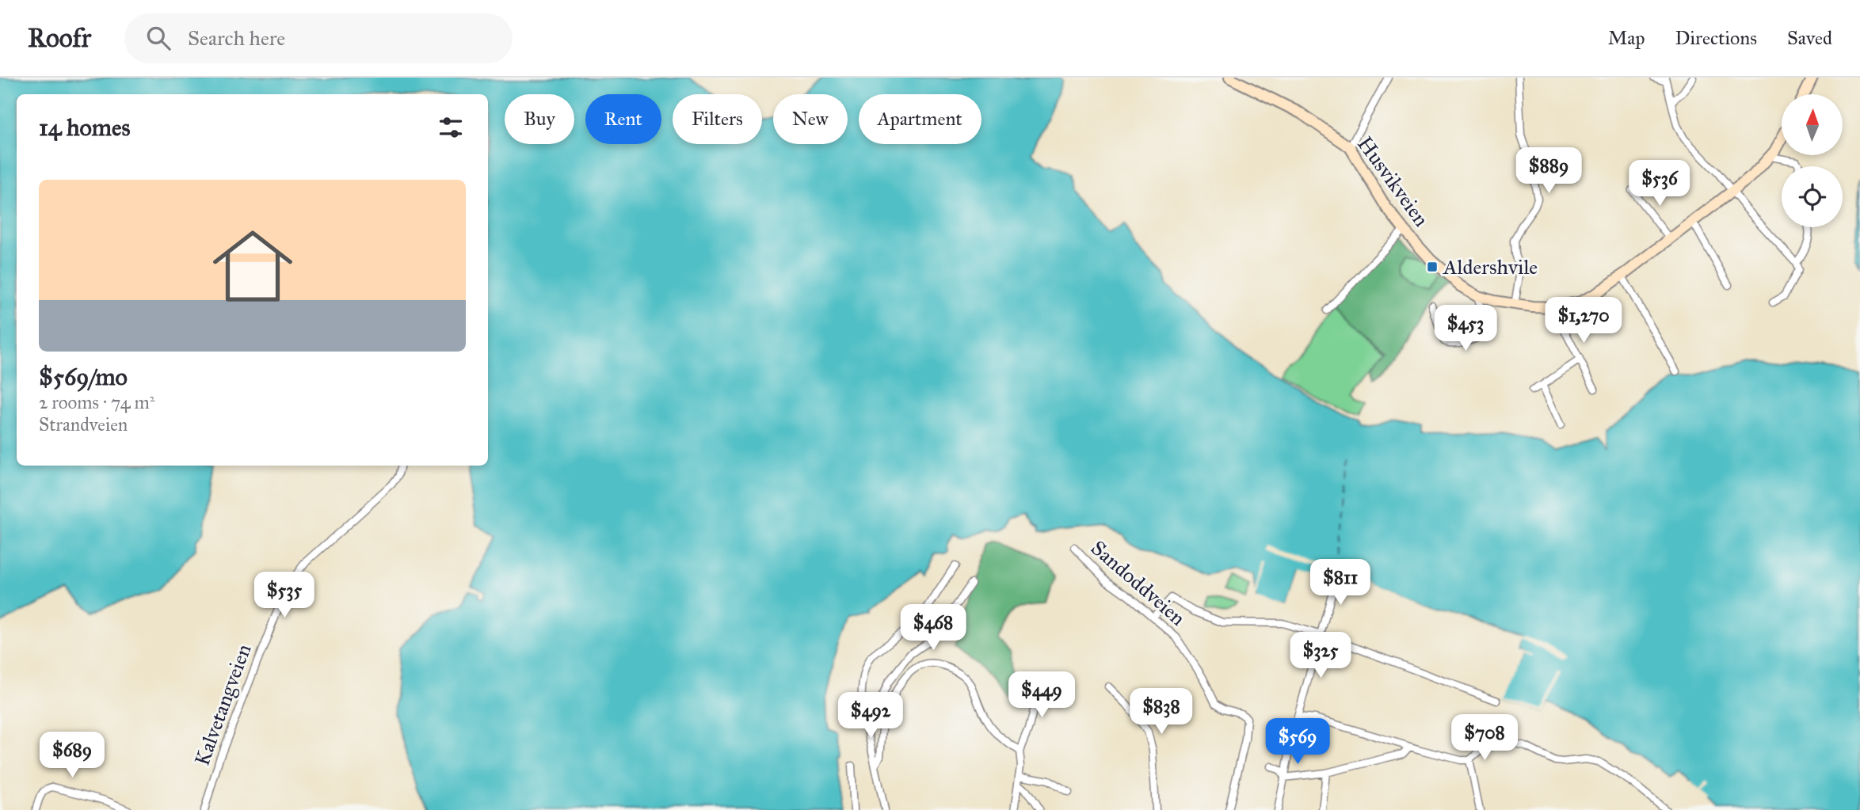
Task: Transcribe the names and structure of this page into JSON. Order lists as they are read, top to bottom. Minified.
{"streets":{"main road":["Husvikveien"],"street":["Sandoddveien","Kalvetangveien"]},"places":{"transit":["Aldershvile"]},"north":"top","page":{"header":"Roofr","search":"Search here","nav":["Map","Directions","Saved"],"chip":["Buy","Rent","Filters","New","Apartment"],"heading":"14 homes","price":["$889","$536","$1,270","$453","$811","$535","$468","$325","$449","$838","$492","$708","$569","$689"],"list":[{"name":"$569/mo","note":"2 rooms · 74 m² · Strandveien"}]}}
